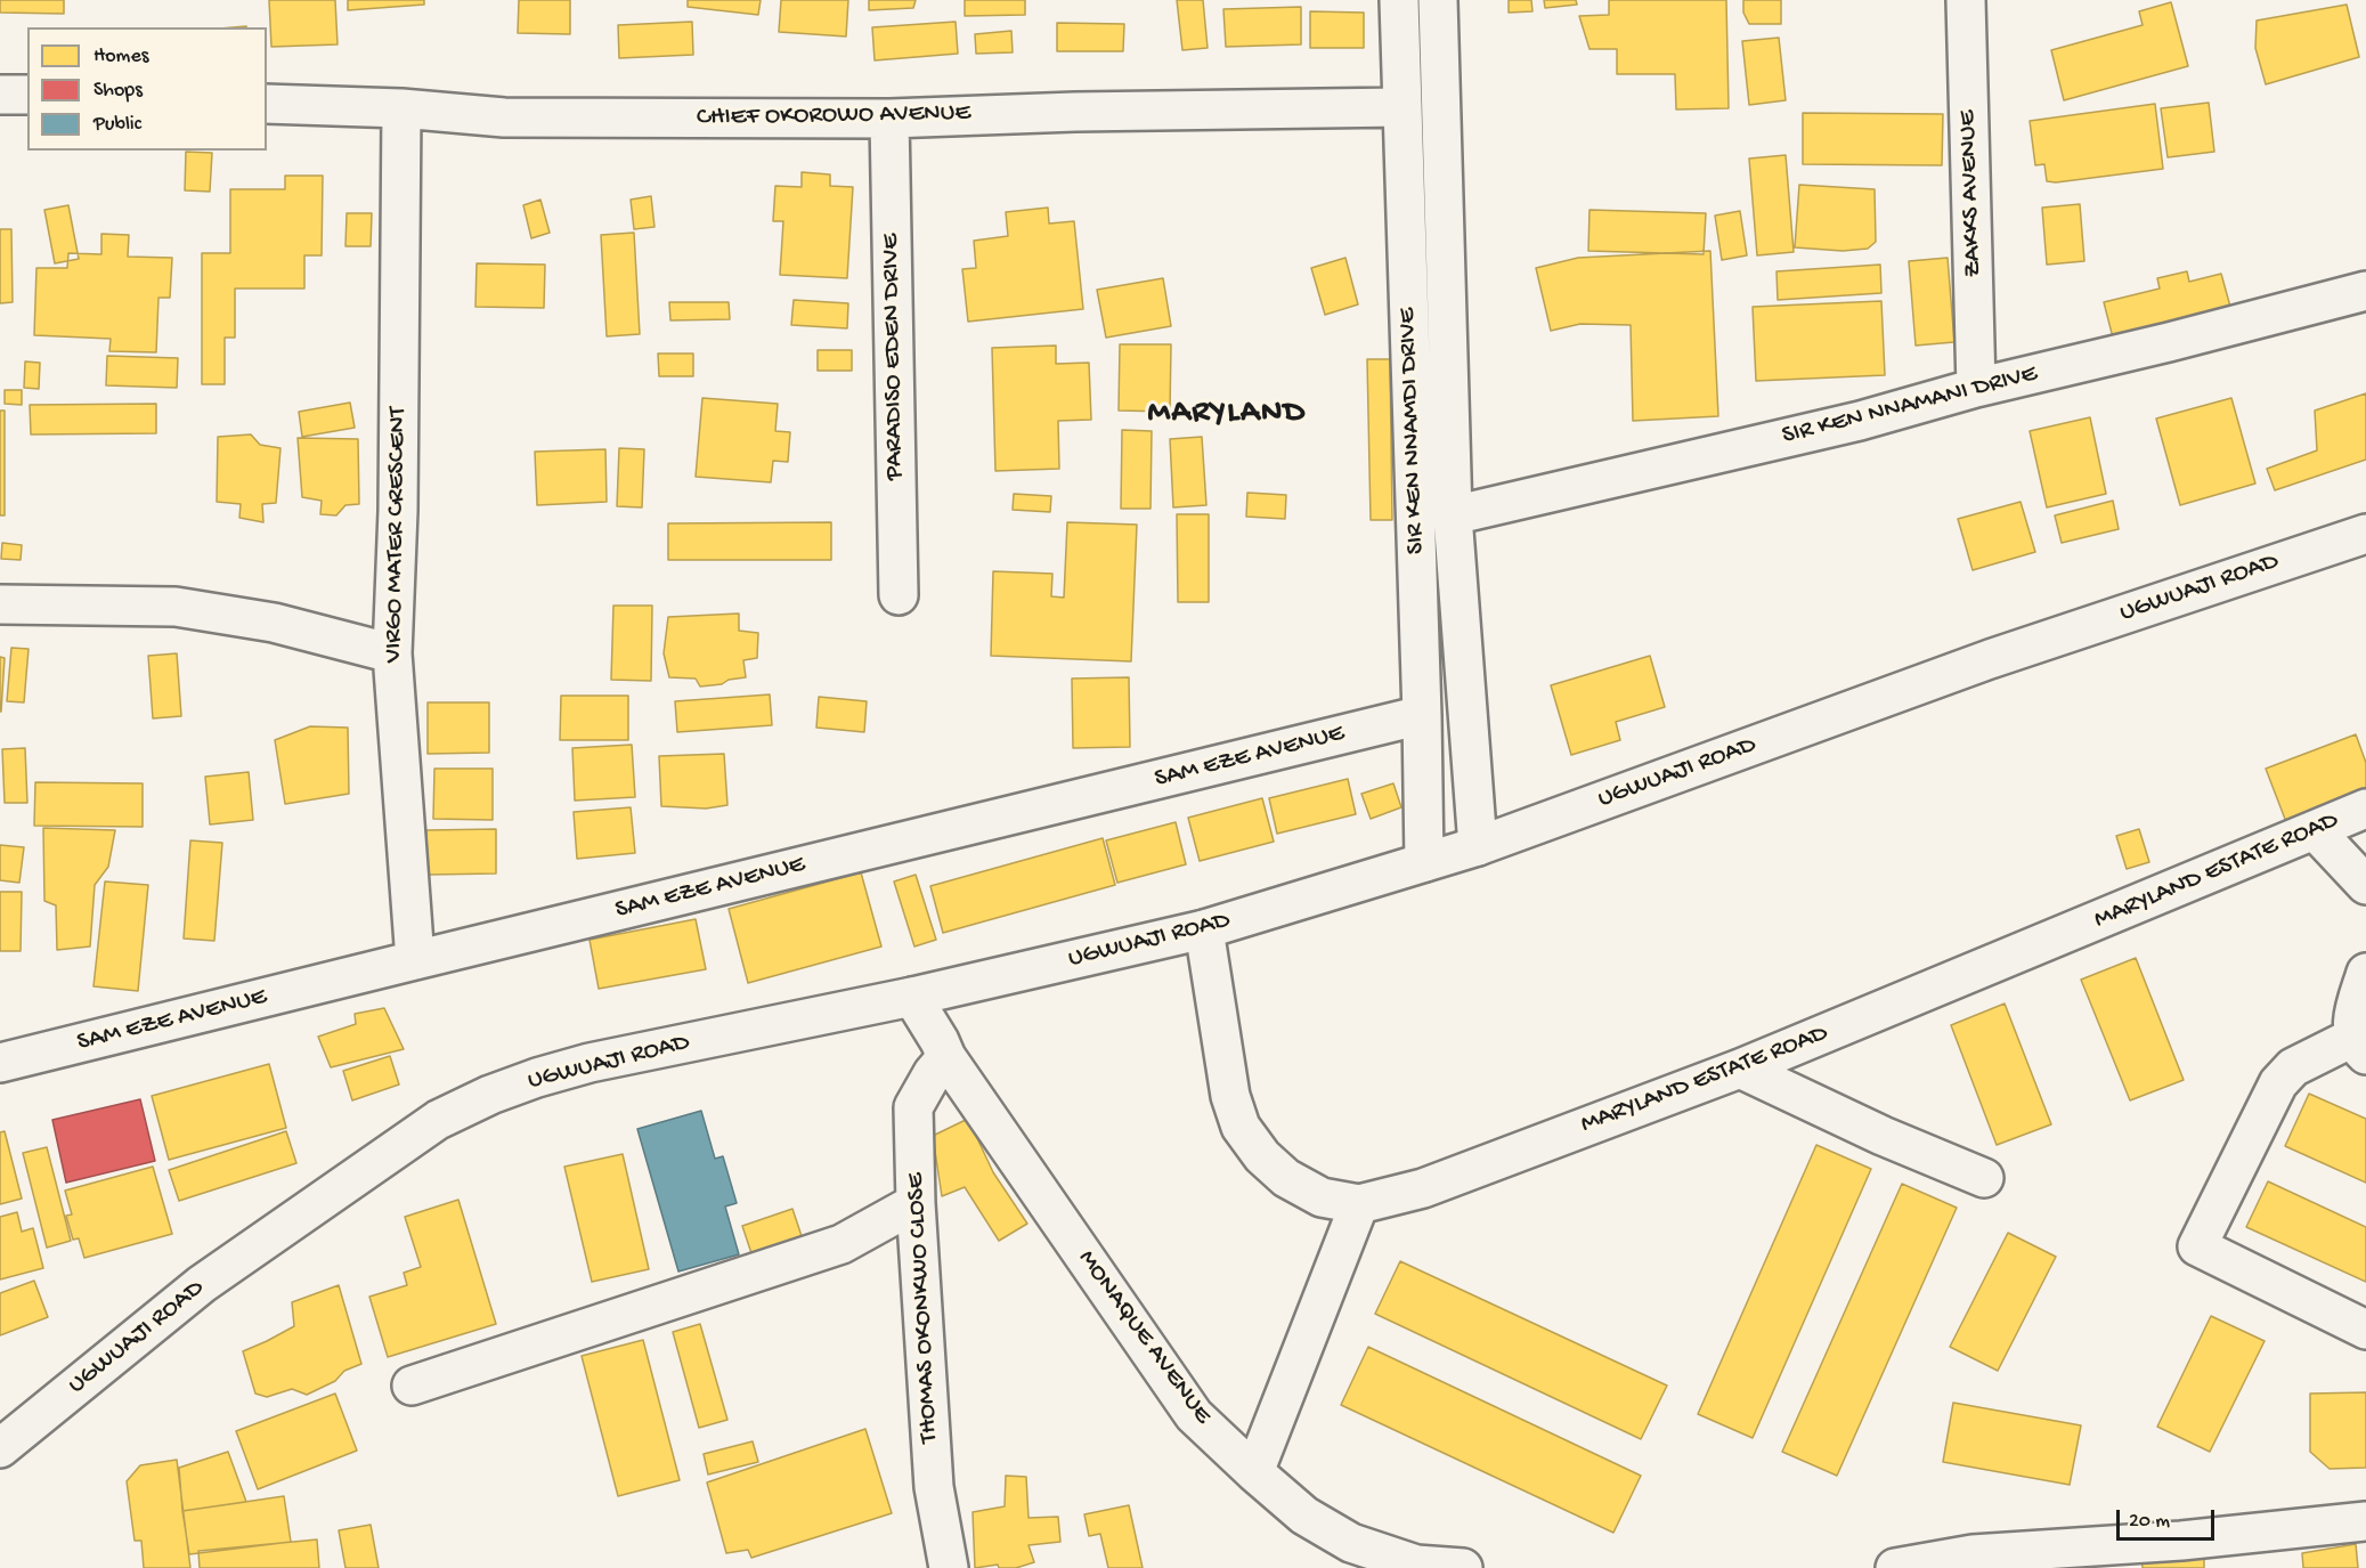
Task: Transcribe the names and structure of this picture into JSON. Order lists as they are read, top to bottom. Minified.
{"streets":{"street":["CHIEF OKOROWO AVENUE","ZAKKS AVENUE","PARADISO EDEN DRIVE","SIR KEN NNAMANI DRIVE","SIR KEN NNAMDI DRIVE","VIRGO MATER CRESCENT","UGWUAJI ROAD","SAM EZE AVENUE","MARYLAND ESTATE ROAD","THOMAS OKONKWO CLOSE","MONAQUE AVENUE"]},"crossings":[["CHIEF OKOROWO AVENUE","PARADISO EDEN DRIVE"],["CHIEF OKOROWO AVENUE","SIR KEN NNAMDI DRIVE"],["CHIEF OKOROWO AVENUE","VIRGO MATER CRESCENT"],["ZAKKS AVENUE","SIR KEN NNAMANI DRIVE"],["SIR KEN NNAMANI DRIVE","SIR KEN NNAMDI DRIVE"],["SIR KEN NNAMDI DRIVE","UGWUAJI ROAD"],["SIR KEN NNAMDI DRIVE","SAM EZE AVENUE"],["VIRGO MATER CRESCENT","SAM EZE AVENUE"],["UGWUAJI ROAD","MARYLAND ESTATE ROAD"],["UGWUAJI ROAD","MONAQUE AVENUE"],["THOMAS OKONKWO CLOSE","MONAQUE AVENUE"]],"districts":["MARYLAND"],"legend":["Homes","Shops","Public"],"scale_bar":"20 m"}
